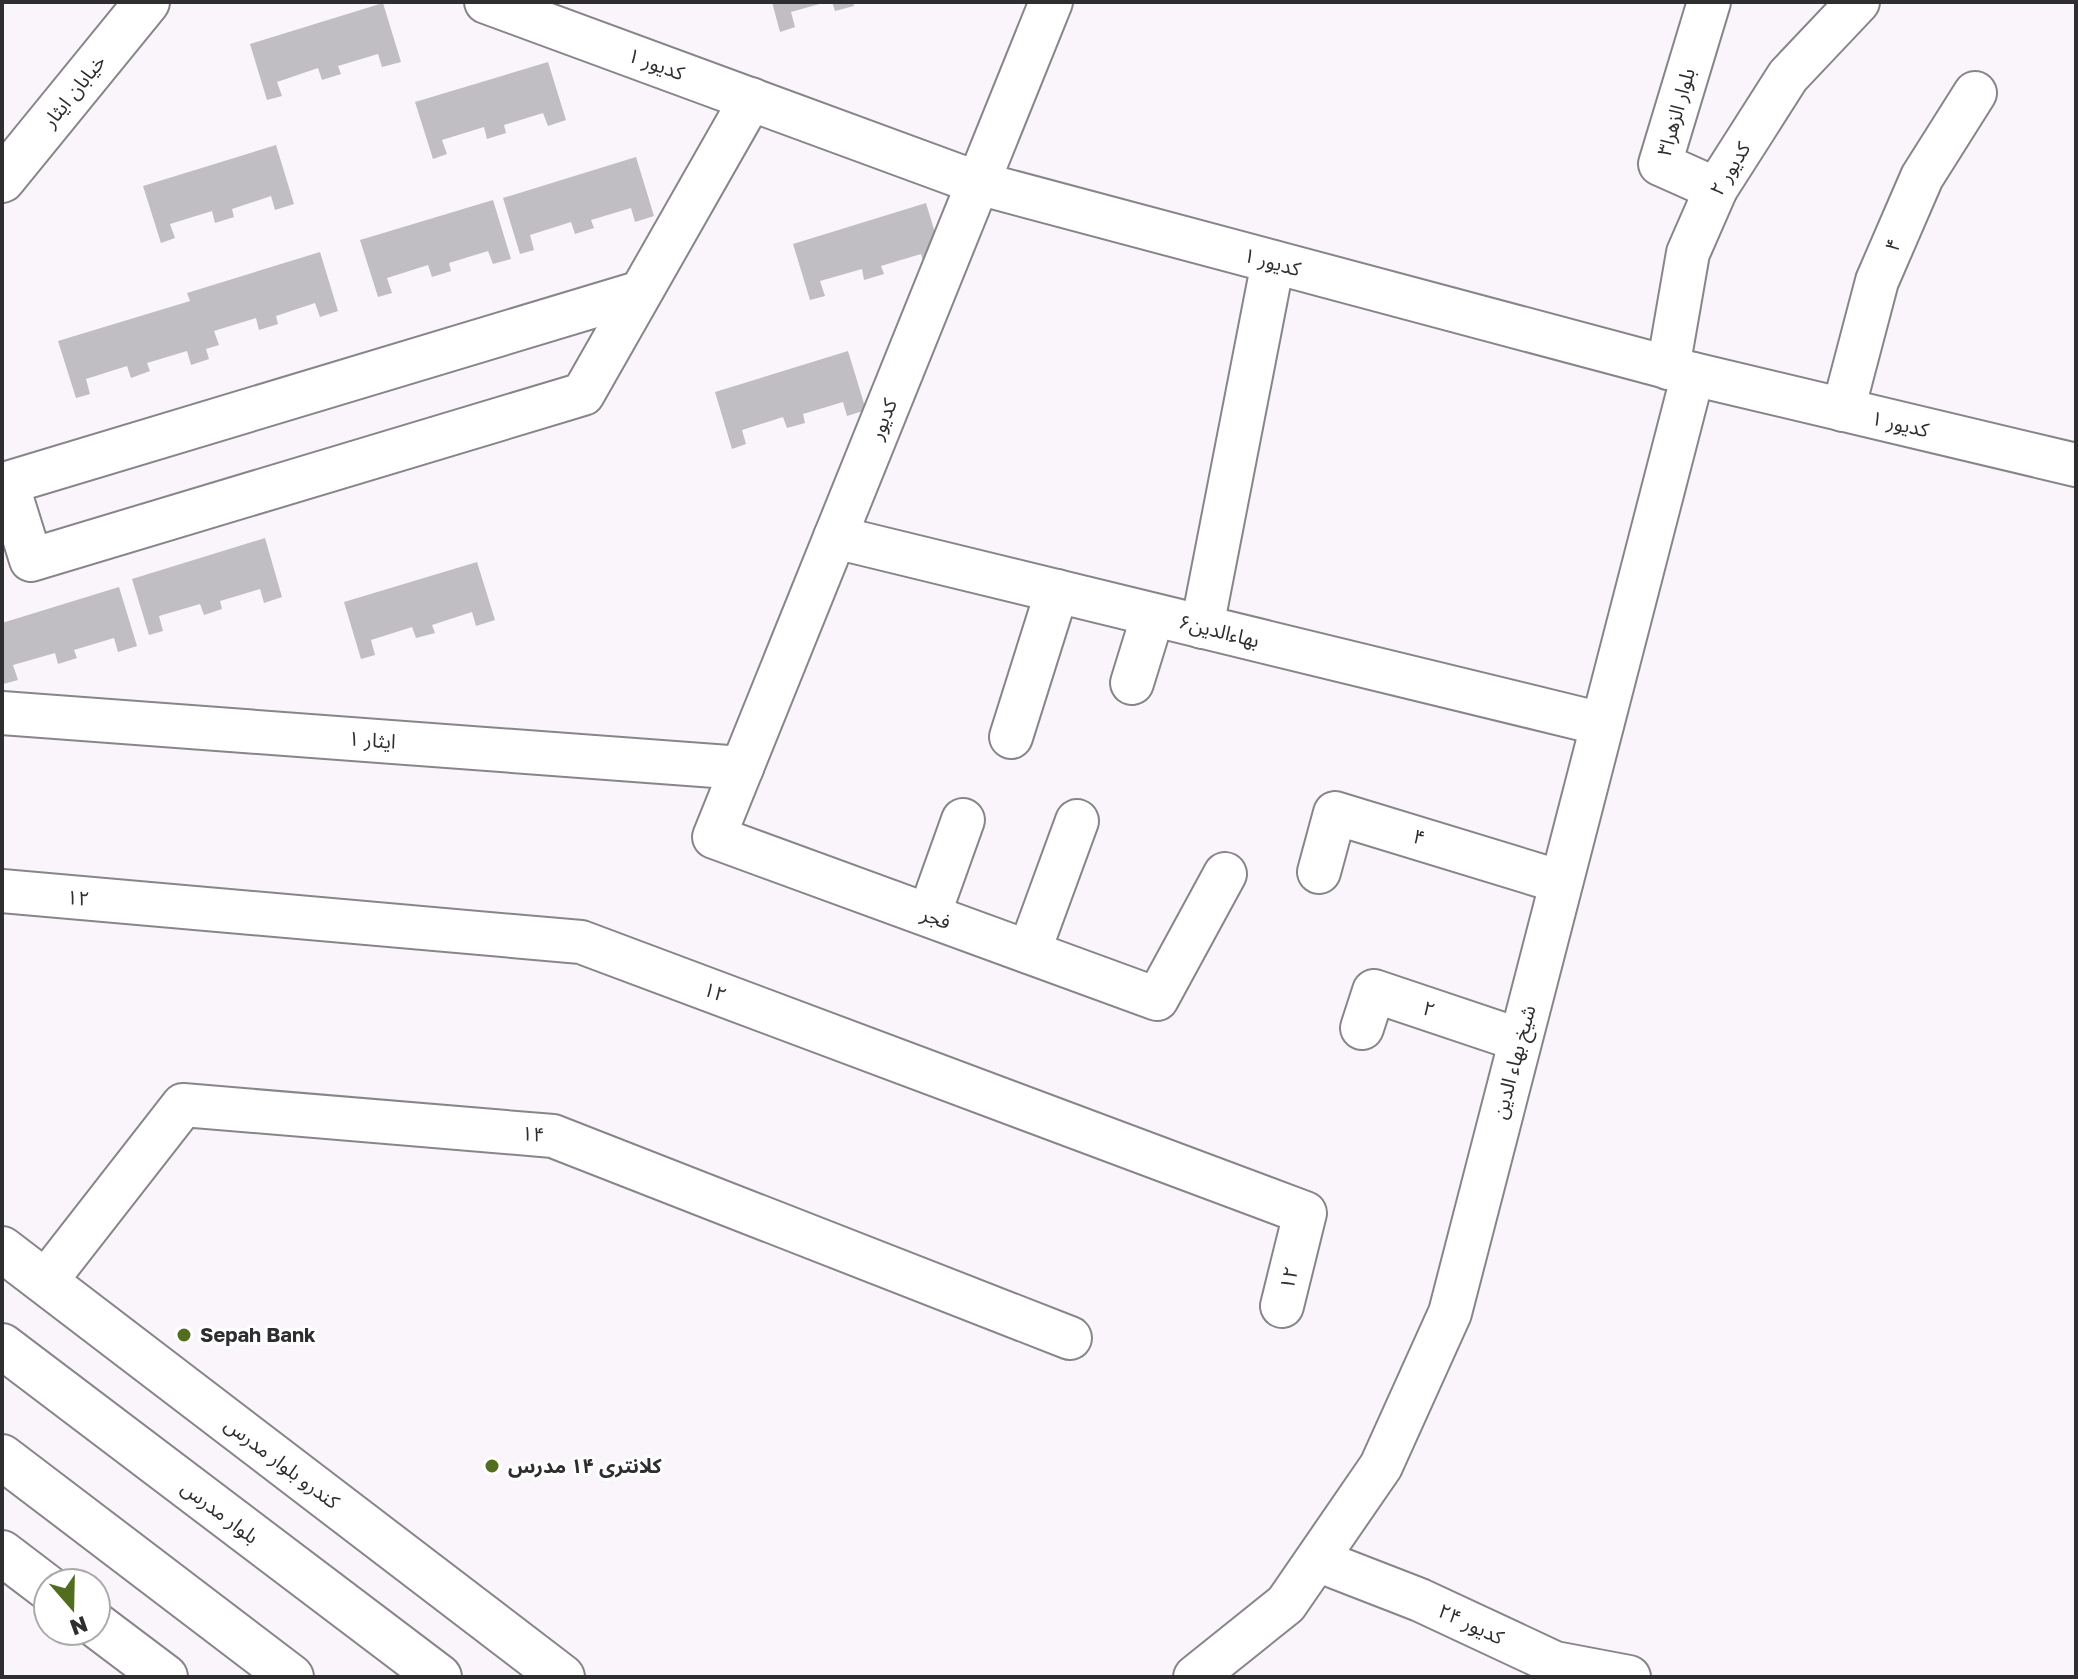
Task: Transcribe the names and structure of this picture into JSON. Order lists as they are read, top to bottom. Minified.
{"streets":{"main road":["خیابان ایثار","کندرو بلوار مدرس","بلوار مدرس"],"street":["کدیور ۱","بلوار الزهرا۳","۲ کدیور","۴","کدیور","۶بهاءالدين","ایثار ۱","۱۲","فجر","۲","شیخ بهاء الدین","۱۴","کدیور ۲۴"]},"crossings":[["کدیور ۱","۲ کدیور"],["کدیور ۱","۴"],["کدیور ۱","کدیور"],["کدیور ۱","شیخ بهاء الدین"],["بلوار الزهرا۳","۲ کدیور"],["۲ کدیور","شیخ بهاء الدین"],["۴","شیخ بهاء الدین"],["کدیور","۶بهاءالدين"],["کدیور","ایثار ۱"],["کدیور","فجر"],["۶بهاءالدين","شیخ بهاء الدین"],["۲","شیخ بهاء الدین"],["شیخ بهاء الدین","کدیور ۲۴"],["۱۴","کندرو بلوار مدرس"]],"places":["Sepah Bank","کلانتری ۱۴ مدرس"],"north":"bottom"}
